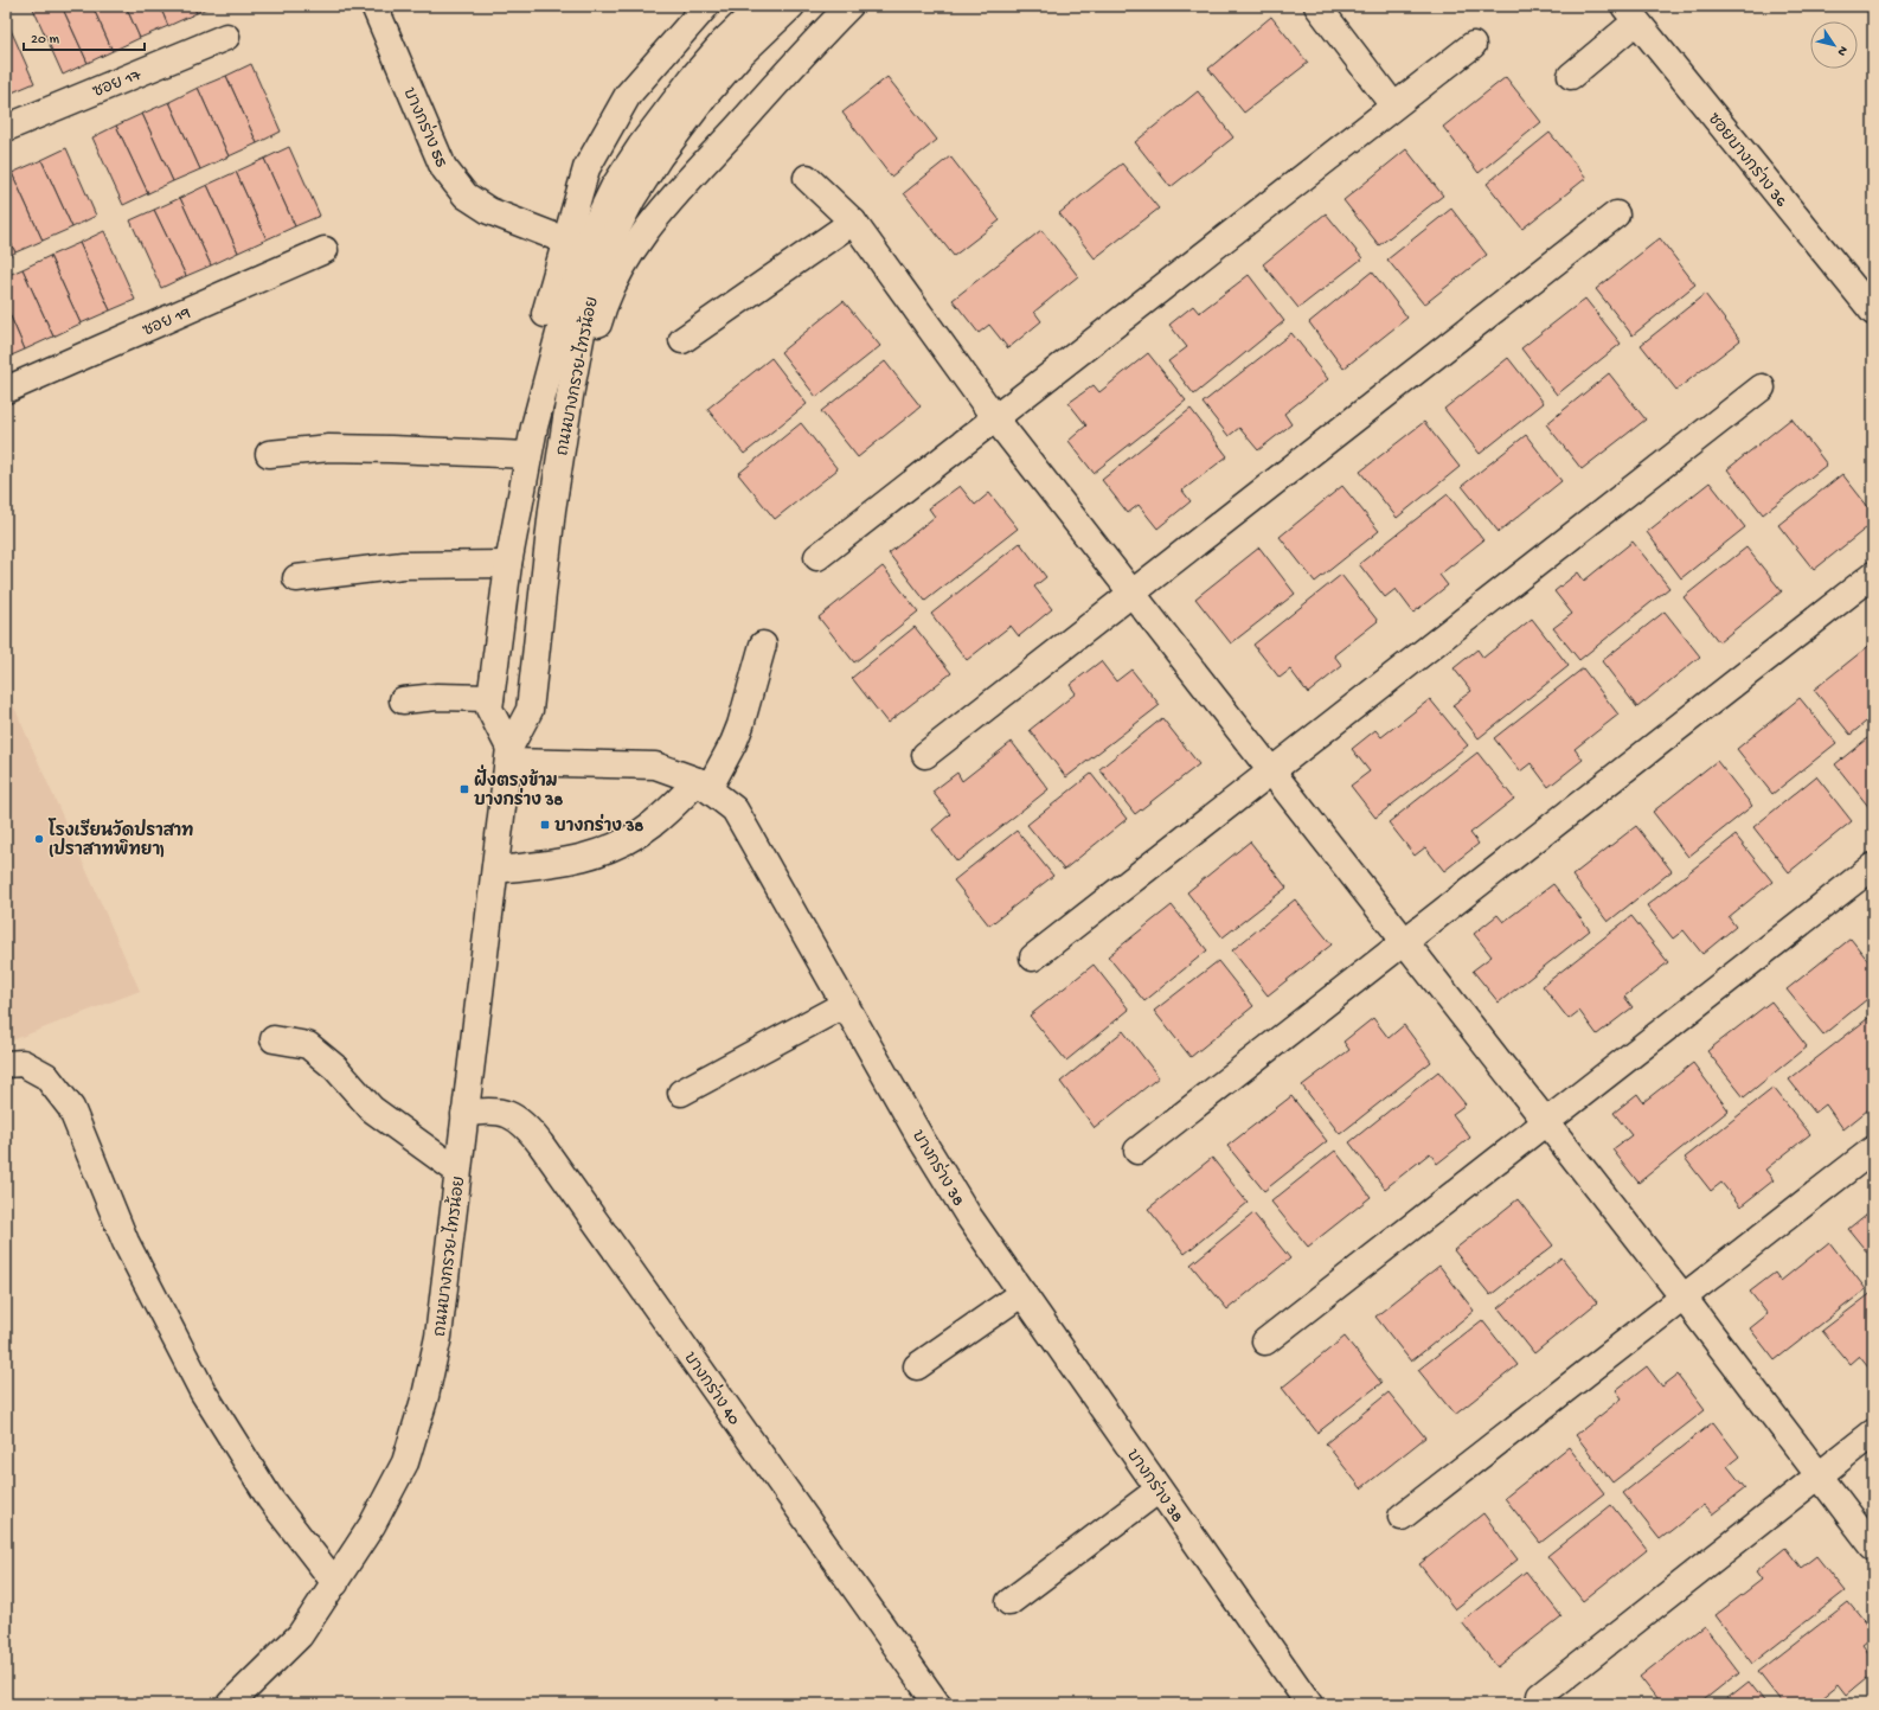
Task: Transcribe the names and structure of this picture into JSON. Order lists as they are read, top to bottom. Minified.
{"streets":{"street":["ซอย 17","บางกร่าง 55","ซอยบางกร่าง 36","ซอย 19","ถนนบางกรวย-ไทรน้อย","บางกร่าง 38","บางกร่าง 40"]},"crossings":[["ถนนบางกรวย-ไทรน้อย","บางกร่าง 38"],["ถนนบางกรวย-ไทรน้อย","บางกร่าง 40"]],"places":{"transit":["ฝั่งตรงข้าม บางกร่าง 38","บางกร่าง 38"],"other":["โรงเรียนวัดปราสาท (ปราสาทพิทยา)"]},"scale_bar":"20 m","north":"bottom right"}
